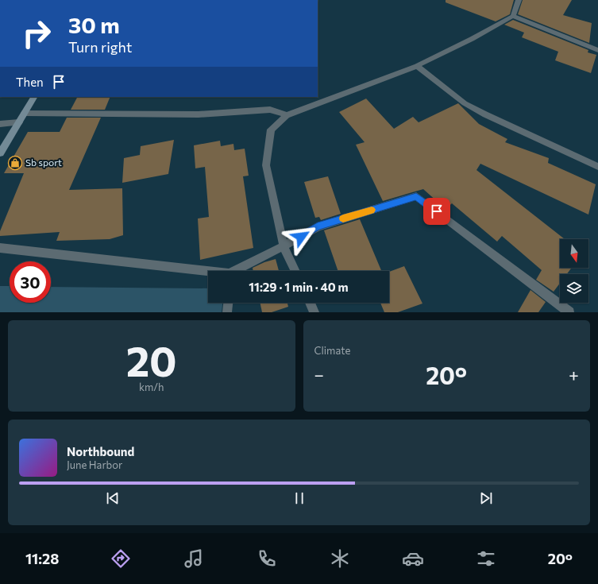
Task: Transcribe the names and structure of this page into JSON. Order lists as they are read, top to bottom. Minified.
{"places":{"shop":["Sb sport"]},"north":"bottom","page":{"turn":["30 m","Turn right"],"then":"Then","limit":"30","trip":"11:29 · 1 min · 40 m","tile":[["20","km/h"],"Climate"],"heat":["−","20°","+"],"song":["Northbound","June Harbor"],"tabs":["11:28","20°"]}}
